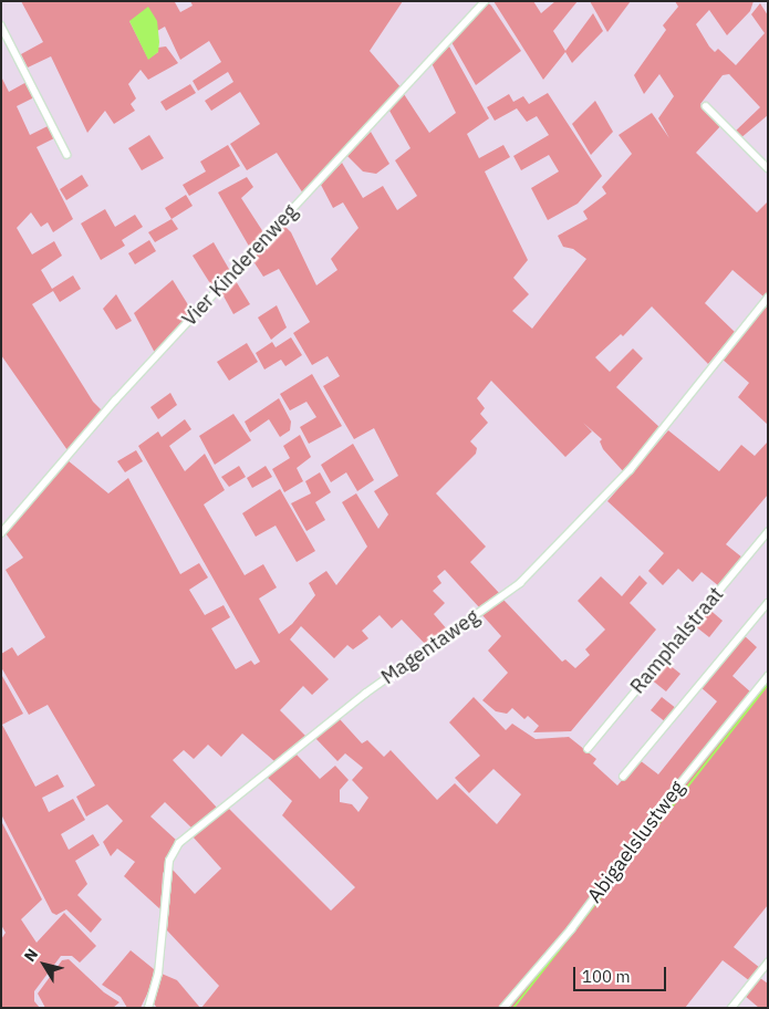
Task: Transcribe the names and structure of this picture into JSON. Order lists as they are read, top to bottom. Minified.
{"streets":{"street":["Vier Kinderenweg","Ramphalstraat","Magentaweg","Abigaelslustweg"]},"scale_bar":"100 m","north":"top left"}
